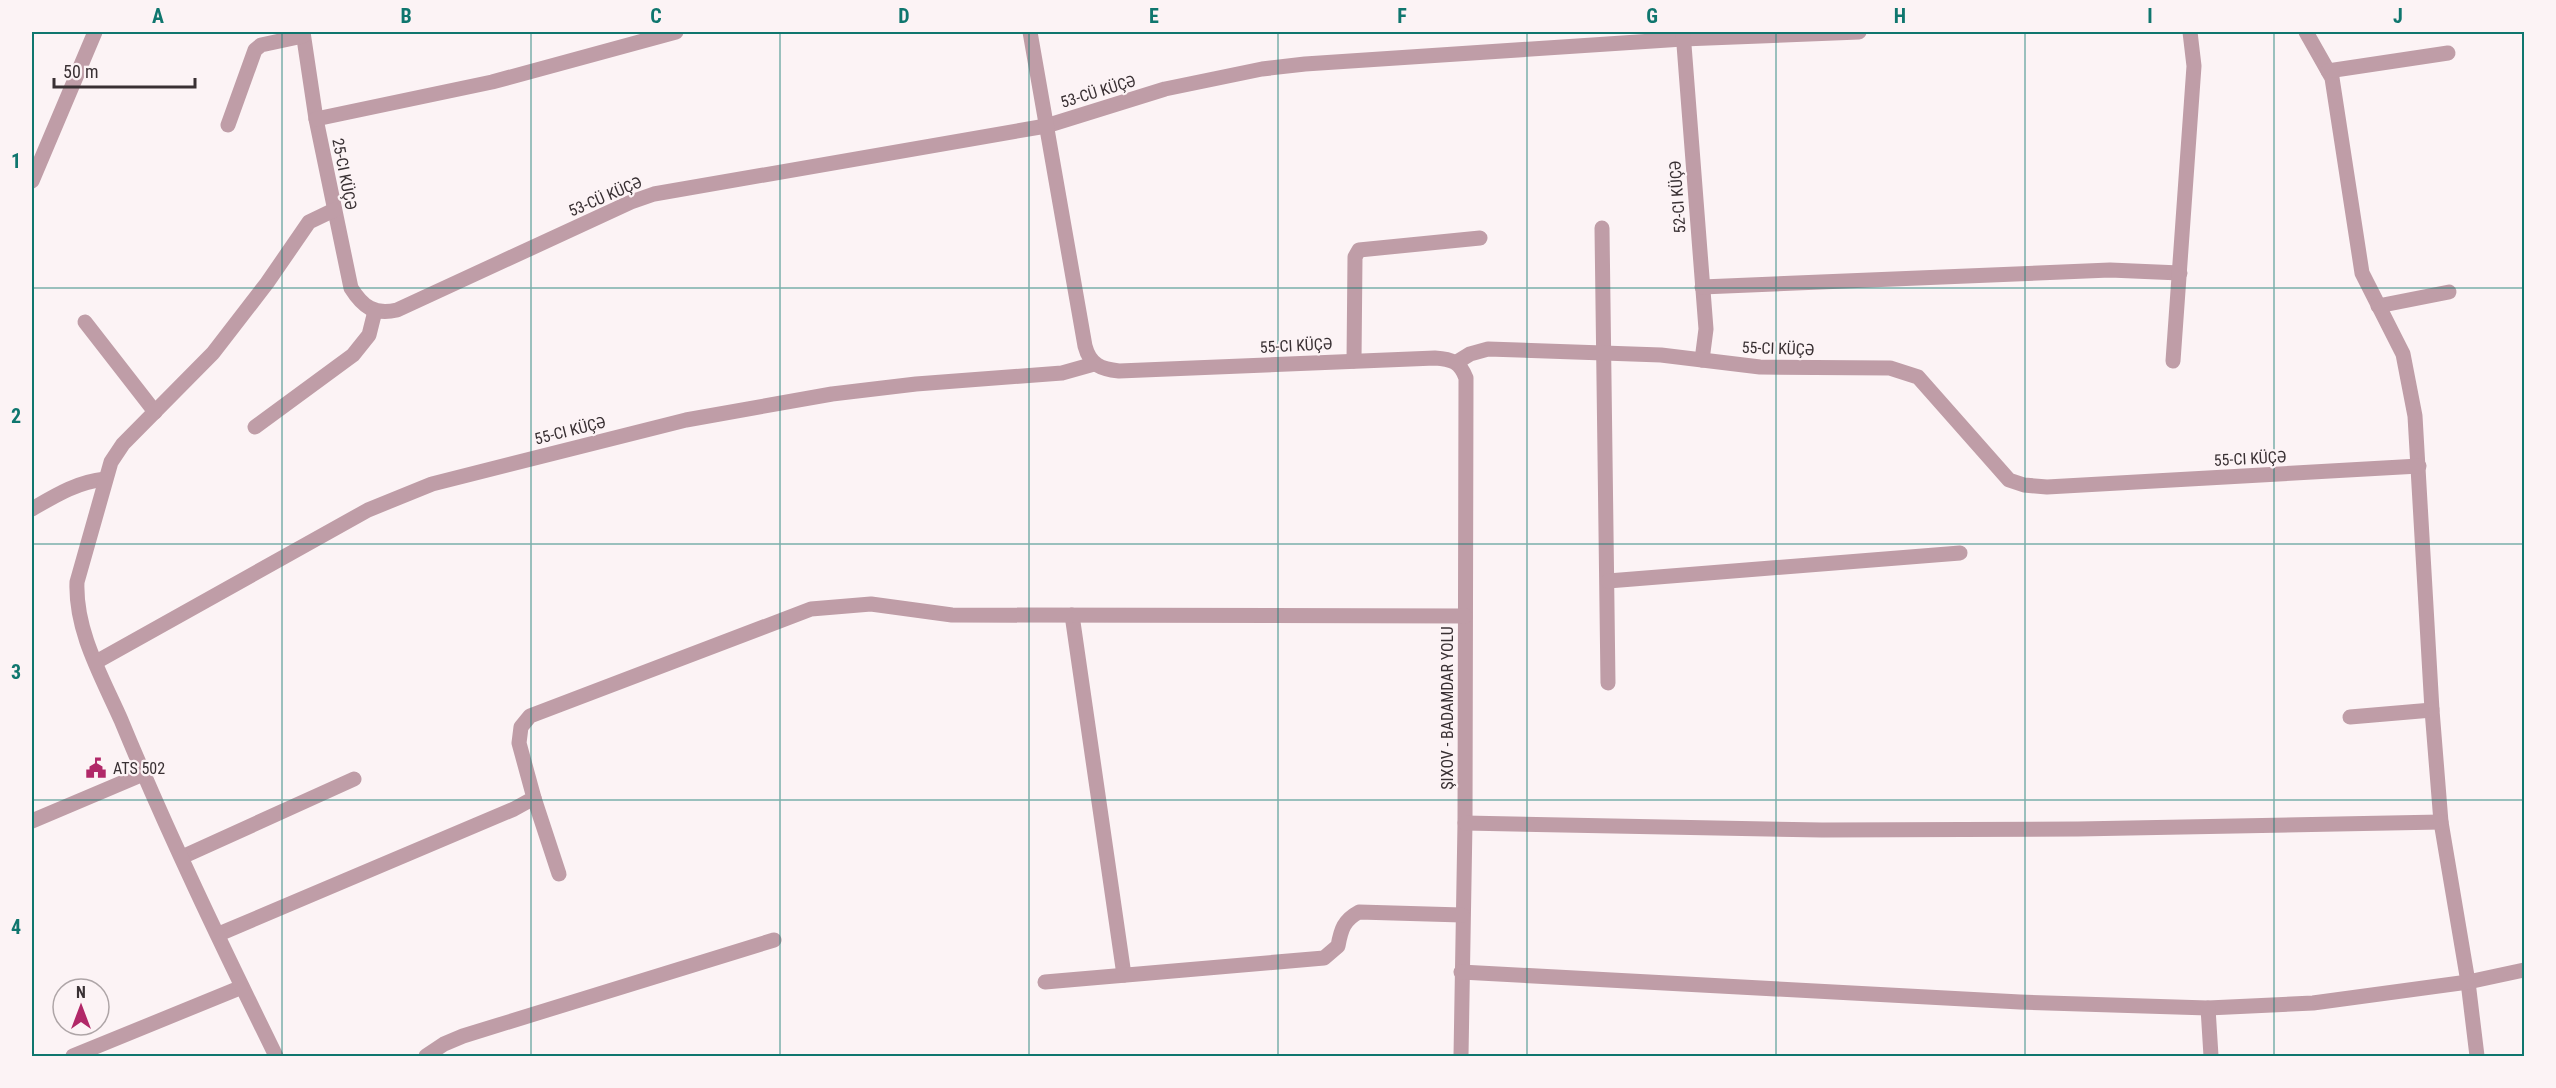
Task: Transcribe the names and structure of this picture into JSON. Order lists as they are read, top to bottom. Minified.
{"streets":{"street":["53-CÜ KÜÇƏ","25-CI KÜÇƏ","52-CI KÜÇƏ","55-CI KÜÇƏ"]},"crossings":[["53-CÜ KÜÇƏ","25-CI KÜÇƏ"],["53-CÜ KÜÇƏ","52-CI KÜÇƏ"],["52-CI KÜÇƏ","55-CI KÜÇƏ"]],"places":{"public building":["ATS 502"]},"scale_bar":"50 m","north":"top","grid":{"columns":["A","B","C","D","E","F","G","H","I","J"],"rows":["1","2","3","4"]}}
